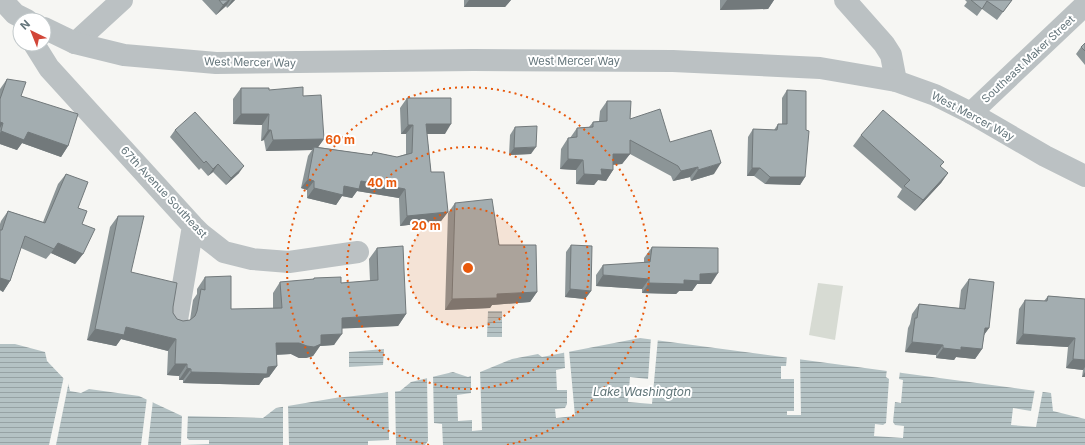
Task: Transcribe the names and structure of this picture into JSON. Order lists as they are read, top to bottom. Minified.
{"streets":{"street":["Southeast Maker Street","West Mercer Way","67th Avenue Southeast"]},"crossings":[["Southeast Maker Street","West Mercer Way"]],"water":["Lake Washington"],"north":"top left","rings":["60 m","40 m","20 m"]}
